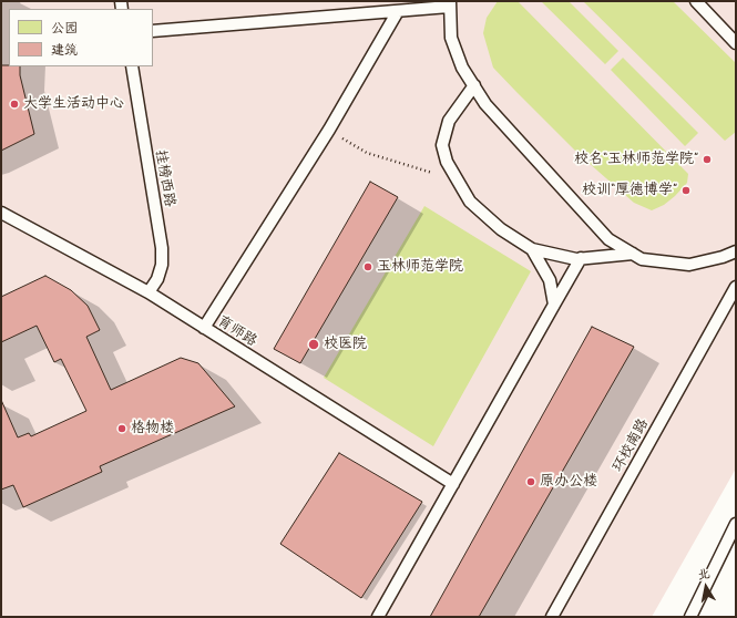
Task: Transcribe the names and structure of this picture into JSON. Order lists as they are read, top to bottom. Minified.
{"streets":{"lane":["挂榜西路","育师路","环校南路"]},"crossings":[["挂榜西路","育师路"]],"places":["大学生活动中心","校名“玉林师范学院”","校训“厚德博学”","玉林师范学院","校医院","格物楼","原办公楼"],"legend":["公园","建筑"],"north":"top"}
